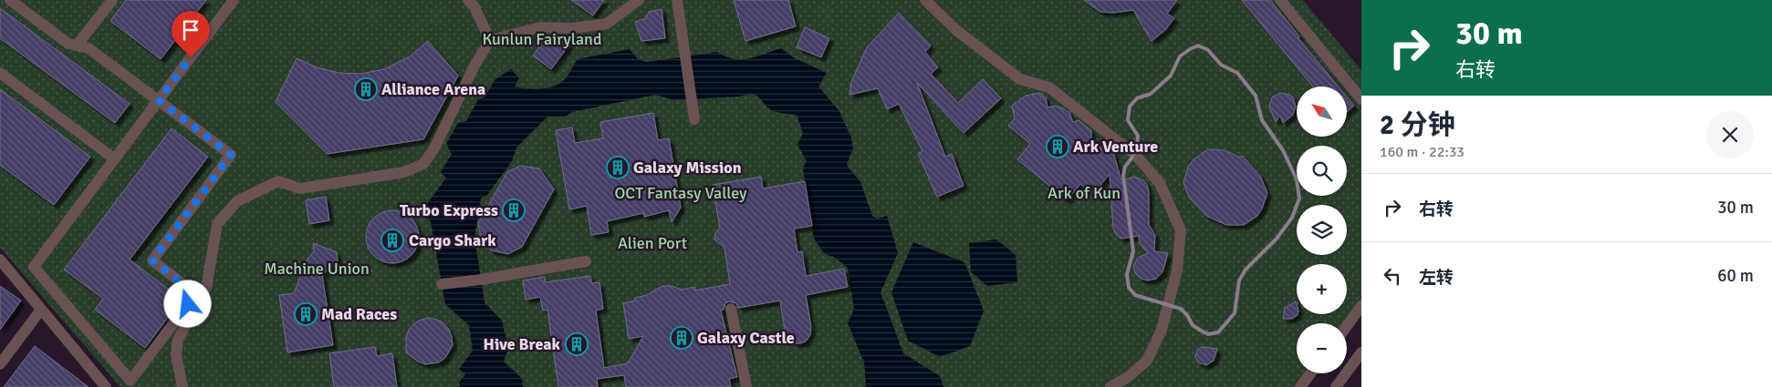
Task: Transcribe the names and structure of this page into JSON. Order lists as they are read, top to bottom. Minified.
{"parks":["Kunlun Fairyland","OCT Fantasy Valley","Ark of Kun","Alien Port","Machine Union"],"places":{"building":["Alliance Arena","Ark Venture","Galaxy Mission","Turbo Express","Cargo Shark","Mad Races","Galaxy Castle","Hive Break"]},"north":"top left","page":{"turn":["30 m","右转"],"map_buttons":["+","−"],"heading":["2 分钟","160 m · 22:33"],"list":[{"name":"右转","value":"30 m"},{"name":"左转","value":"60 m"}]}}
